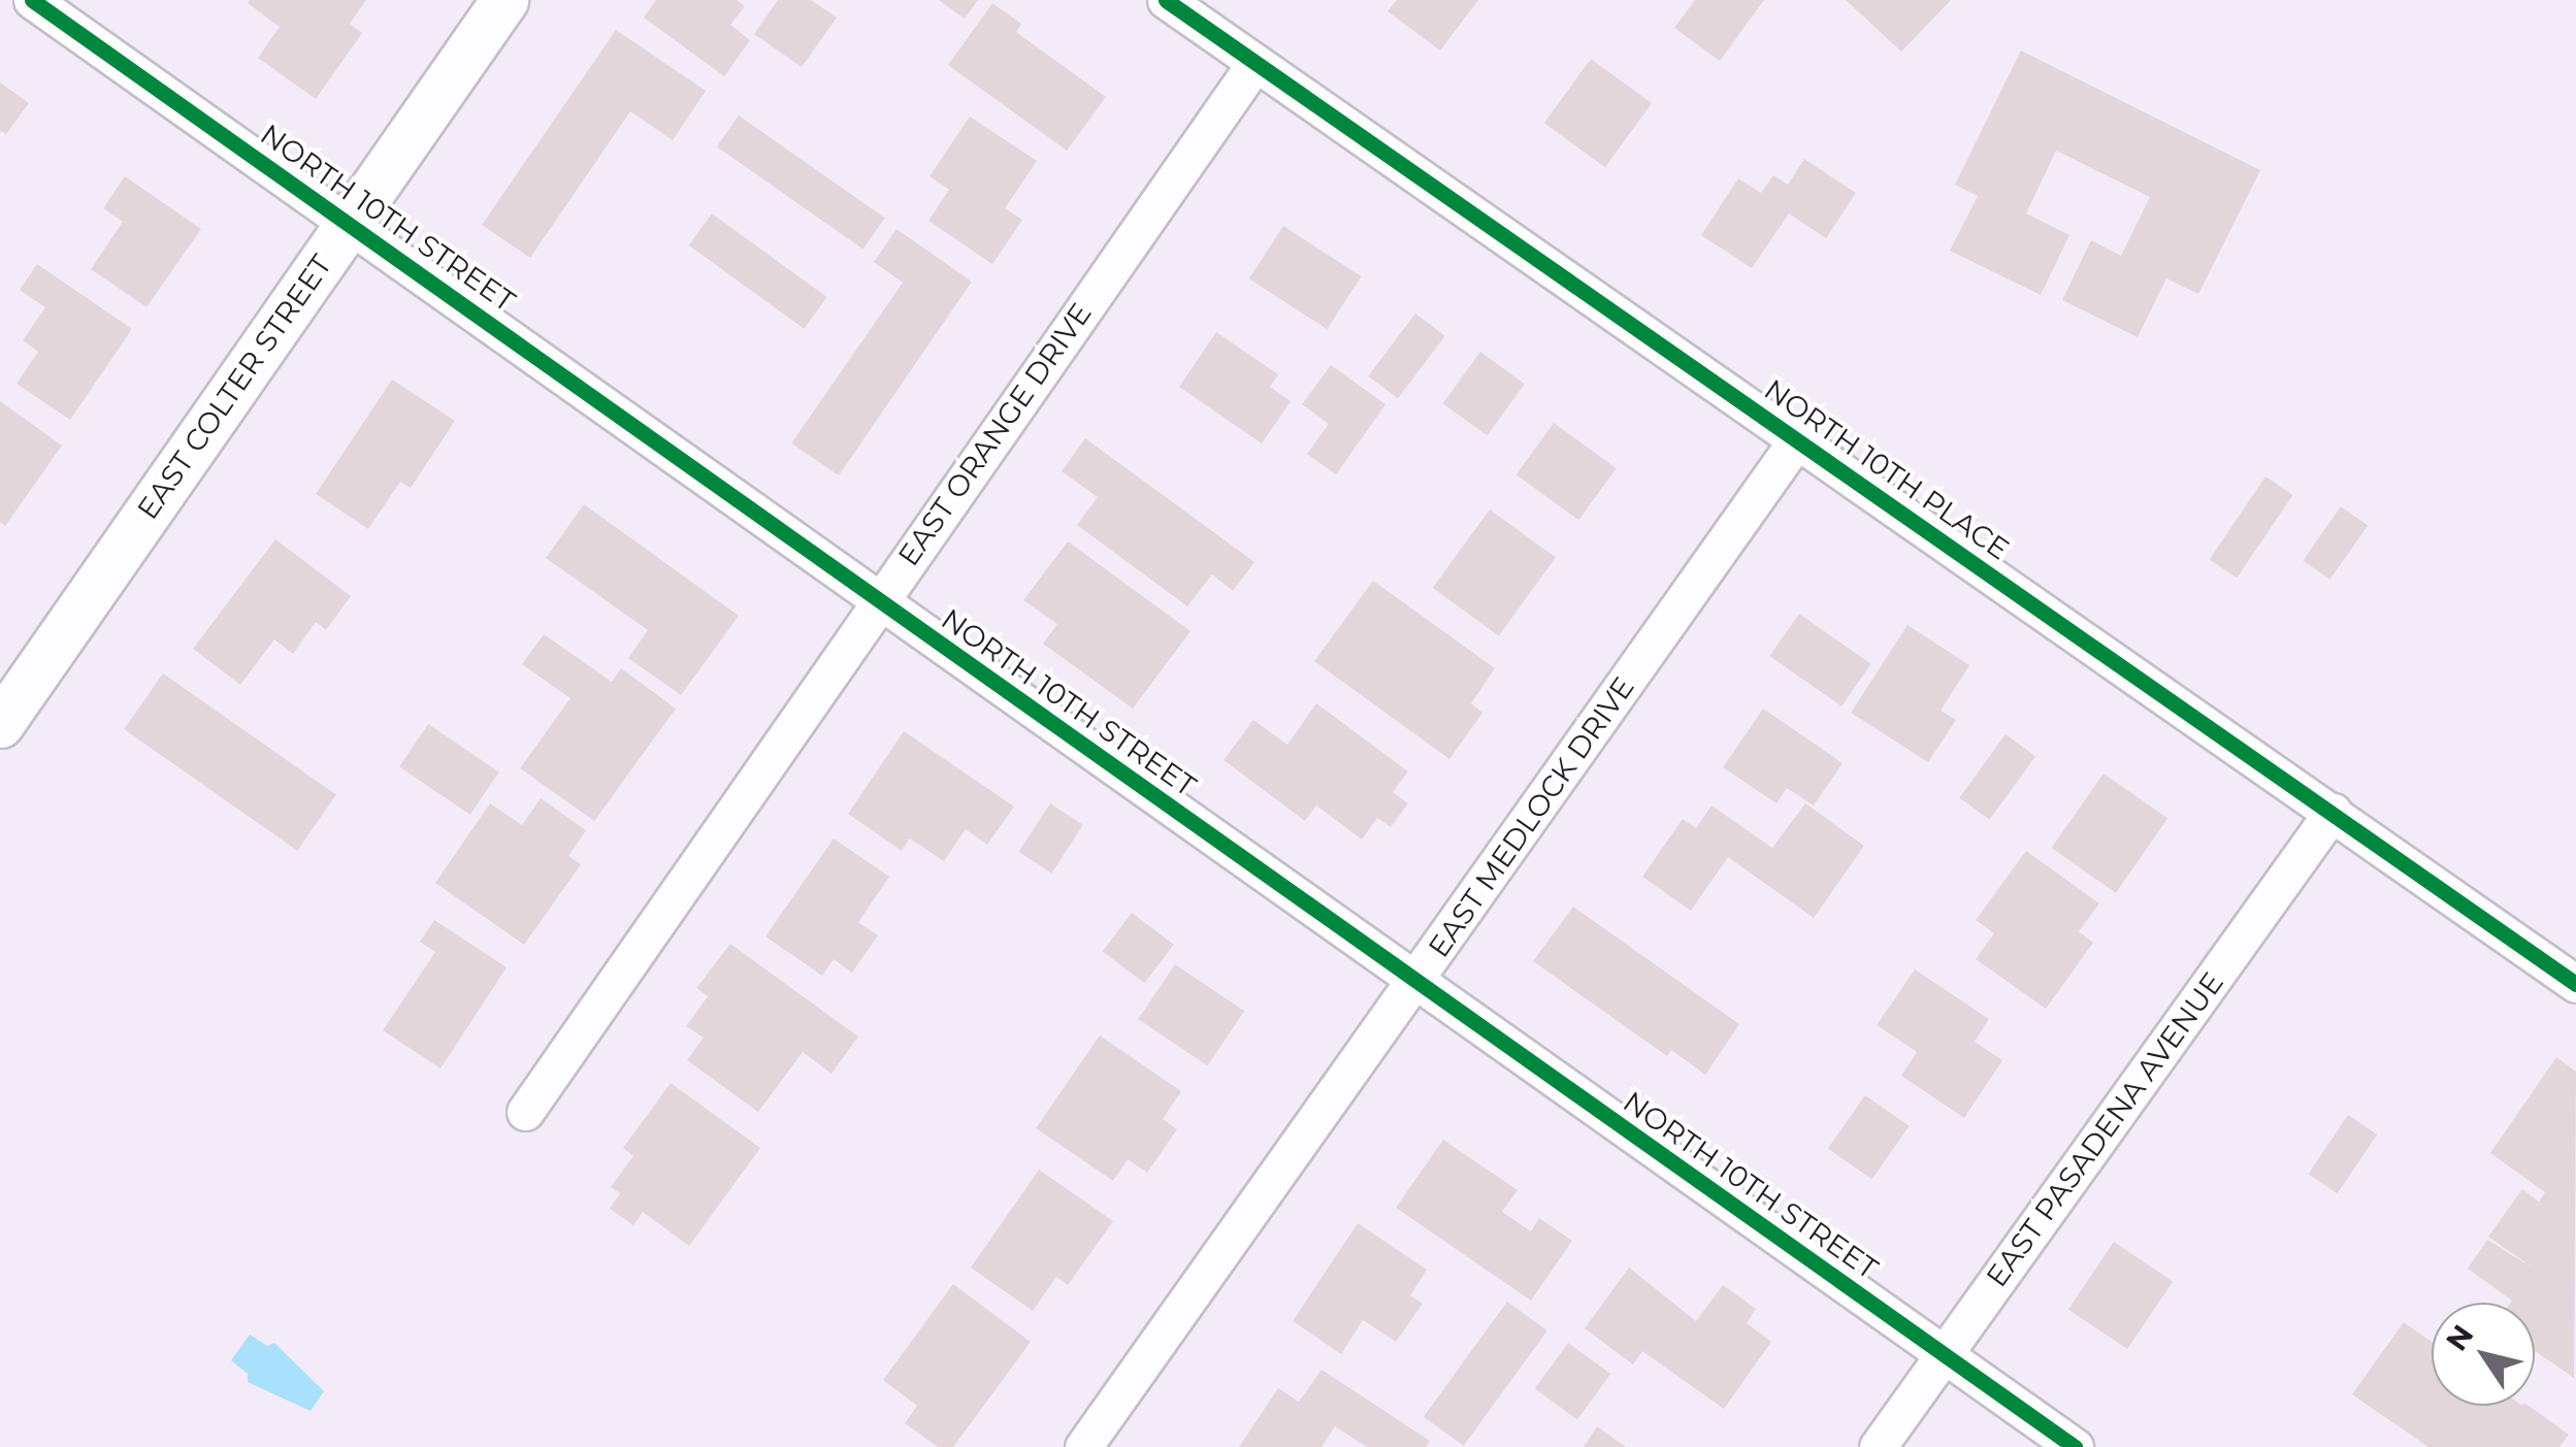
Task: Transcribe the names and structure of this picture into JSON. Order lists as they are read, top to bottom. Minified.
{"streets":{"street":["NORTH 10TH STREET","EAST COLTER STREET","EAST ORANGE DRIVE","NORTH 10TH PLACE","EAST MEDLOCK DRIVE","EAST PASADENA AVENUE"]},"crossings":[["NORTH 10TH STREET","EAST COLTER STREET"],["NORTH 10TH STREET","EAST ORANGE DRIVE"],["NORTH 10TH STREET","EAST MEDLOCK DRIVE"],["NORTH 10TH STREET","EAST PASADENA AVENUE"],["EAST ORANGE DRIVE","NORTH 10TH PLACE"],["NORTH 10TH PLACE","EAST MEDLOCK DRIVE"],["NORTH 10TH PLACE","EAST PASADENA AVENUE"]],"north":"top left"}
